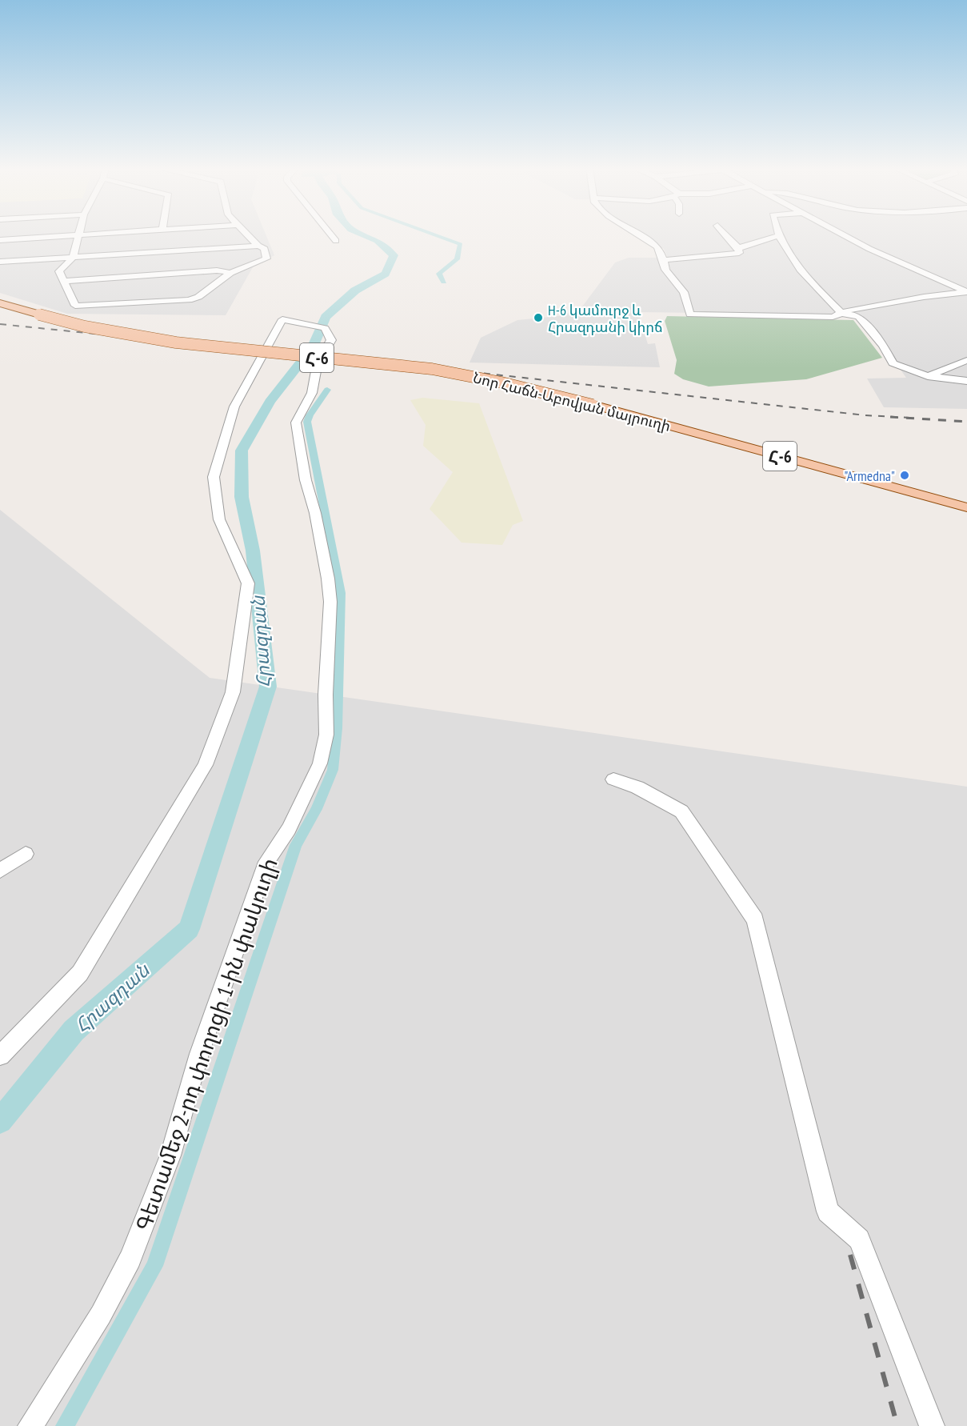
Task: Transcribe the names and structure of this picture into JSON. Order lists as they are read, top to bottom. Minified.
{"streets":{"main road":["Հ-6","Նոր Հաճն-Աբովյան մայրուղի"],"street":["Գետամեջ 2-րդ փողոցի 1-ին փակուղի"]},"water":["Հրազդան"],"places":["H-6 կամուրջ և Հրազդանի կիրճ","\"Armedna\""]}
